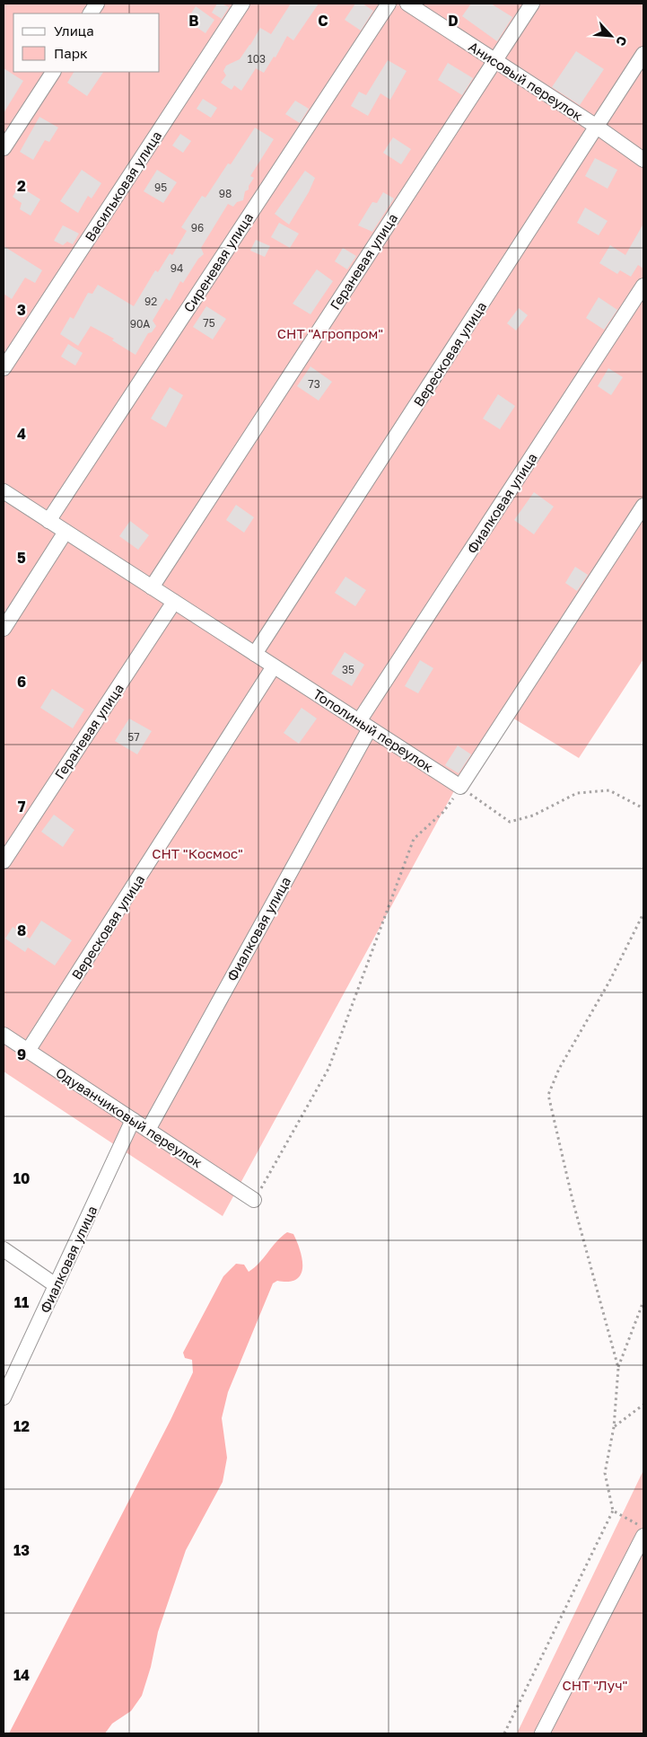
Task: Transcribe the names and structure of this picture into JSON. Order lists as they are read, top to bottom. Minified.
{"streets":{"lane":["Анисовый переулок","Васильковая улица","Гераневая улица","Сиреневая улица","Вересковая улица","Фиалковая улица","Тополиный переулок","Одуванчиковый переулок"]},"crossings":[["Анисовый переулок","Гераневая улица"],["Анисовый переулок","Вересковая улица"],["Гераневая улица","Тополиный переулок"],["Сиреневая улица","Тополиный переулок"],["Вересковая улица","Тополиный переулок"],["Вересковая улица","Одуванчиковый переулок"],["Фиалковая улица","Тополиный переулок"],["Фиалковая улица","Одуванчиковый переулок"]],"parks":["СНТ \"Агропром\"","СНТ \"Космос\"","СНТ \"Луч\""],"house_numbers":["103","95","98","96","94","92","75","90А","73","35","57"],"legend":["Улица","Парк"],"north":"bottom right","grid":{"columns":["B","C","D"],"rows":["2","3","4","5","6","7","8","9","10","11","12","13","14"]}}
